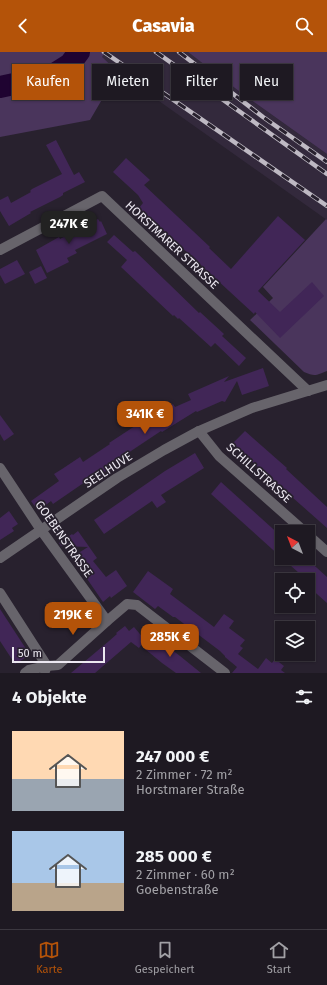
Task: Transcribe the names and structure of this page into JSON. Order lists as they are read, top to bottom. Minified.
{"streets":{"street":["HORSTMARER STRASSE","SEELHUVE","SCHILLSTRASSE","GOEBENSTRASSE"]},"crossings":[["HORSTMARER STRASSE","SEELHUVE"],["SEELHUVE","SCHILLSTRASSE"],["SEELHUVE","GOEBENSTRASSE"]],"scale_bar":"50 m","north":"top left","page":{"header":"Casavia","chip":["Kaufen","Mieten","Filter","Neu"],"price":["247K €","341K €","219K €","285K €"],"scale":"50 m","heading":"4 Objekte","list":[{"name":"247 000 €","note":"2 Zimmer · 72 m² · Horstmarer Straße"},{"name":"285 000 €","note":"2 Zimmer · 60 m² · Goebenstraße"}],"tabs":["Karte","Gespeichert","Start"]}}
